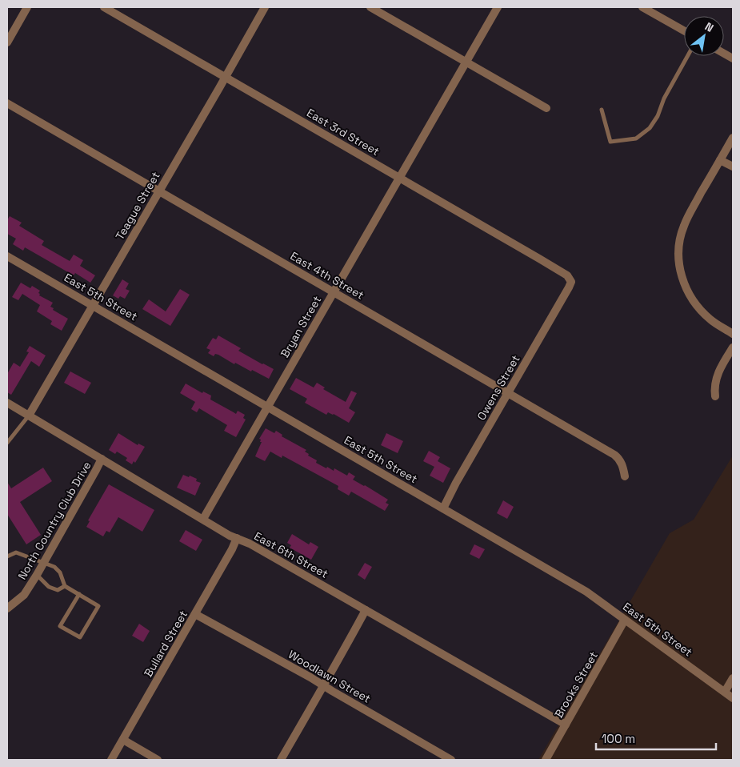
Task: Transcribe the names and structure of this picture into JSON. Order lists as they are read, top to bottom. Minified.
{"streets":{"street":["East 3rd Street","Teague Street","East 4th Street","East 5th Street","Bryan Street","Owens Street","North Country Club Drive","East 6th Street","Bullard Street","Woodlawn Street","Brooks Street"]},"crossings":[["East 3rd Street","Teague Street"],["East 3rd Street","Bryan Street"],["East 3rd Street","Owens Street"],["Teague Street","East 4th Street"],["Teague Street","East 5th Street"],["Teague Street","East 6th Street"],["East 4th Street","Bryan Street"],["East 4th Street","Owens Street"],["East 5th Street","Bryan Street"],["East 5th Street","Owens Street"],["East 5th Street","Brooks Street"],["Bryan Street","East 6th Street"],["North Country Club Drive","East 6th Street"],["East 6th Street","Bullard Street"],["East 6th Street","Brooks Street"],["Bullard Street","Woodlawn Street"]],"scale_bar":"100 m","north":"top right"}
